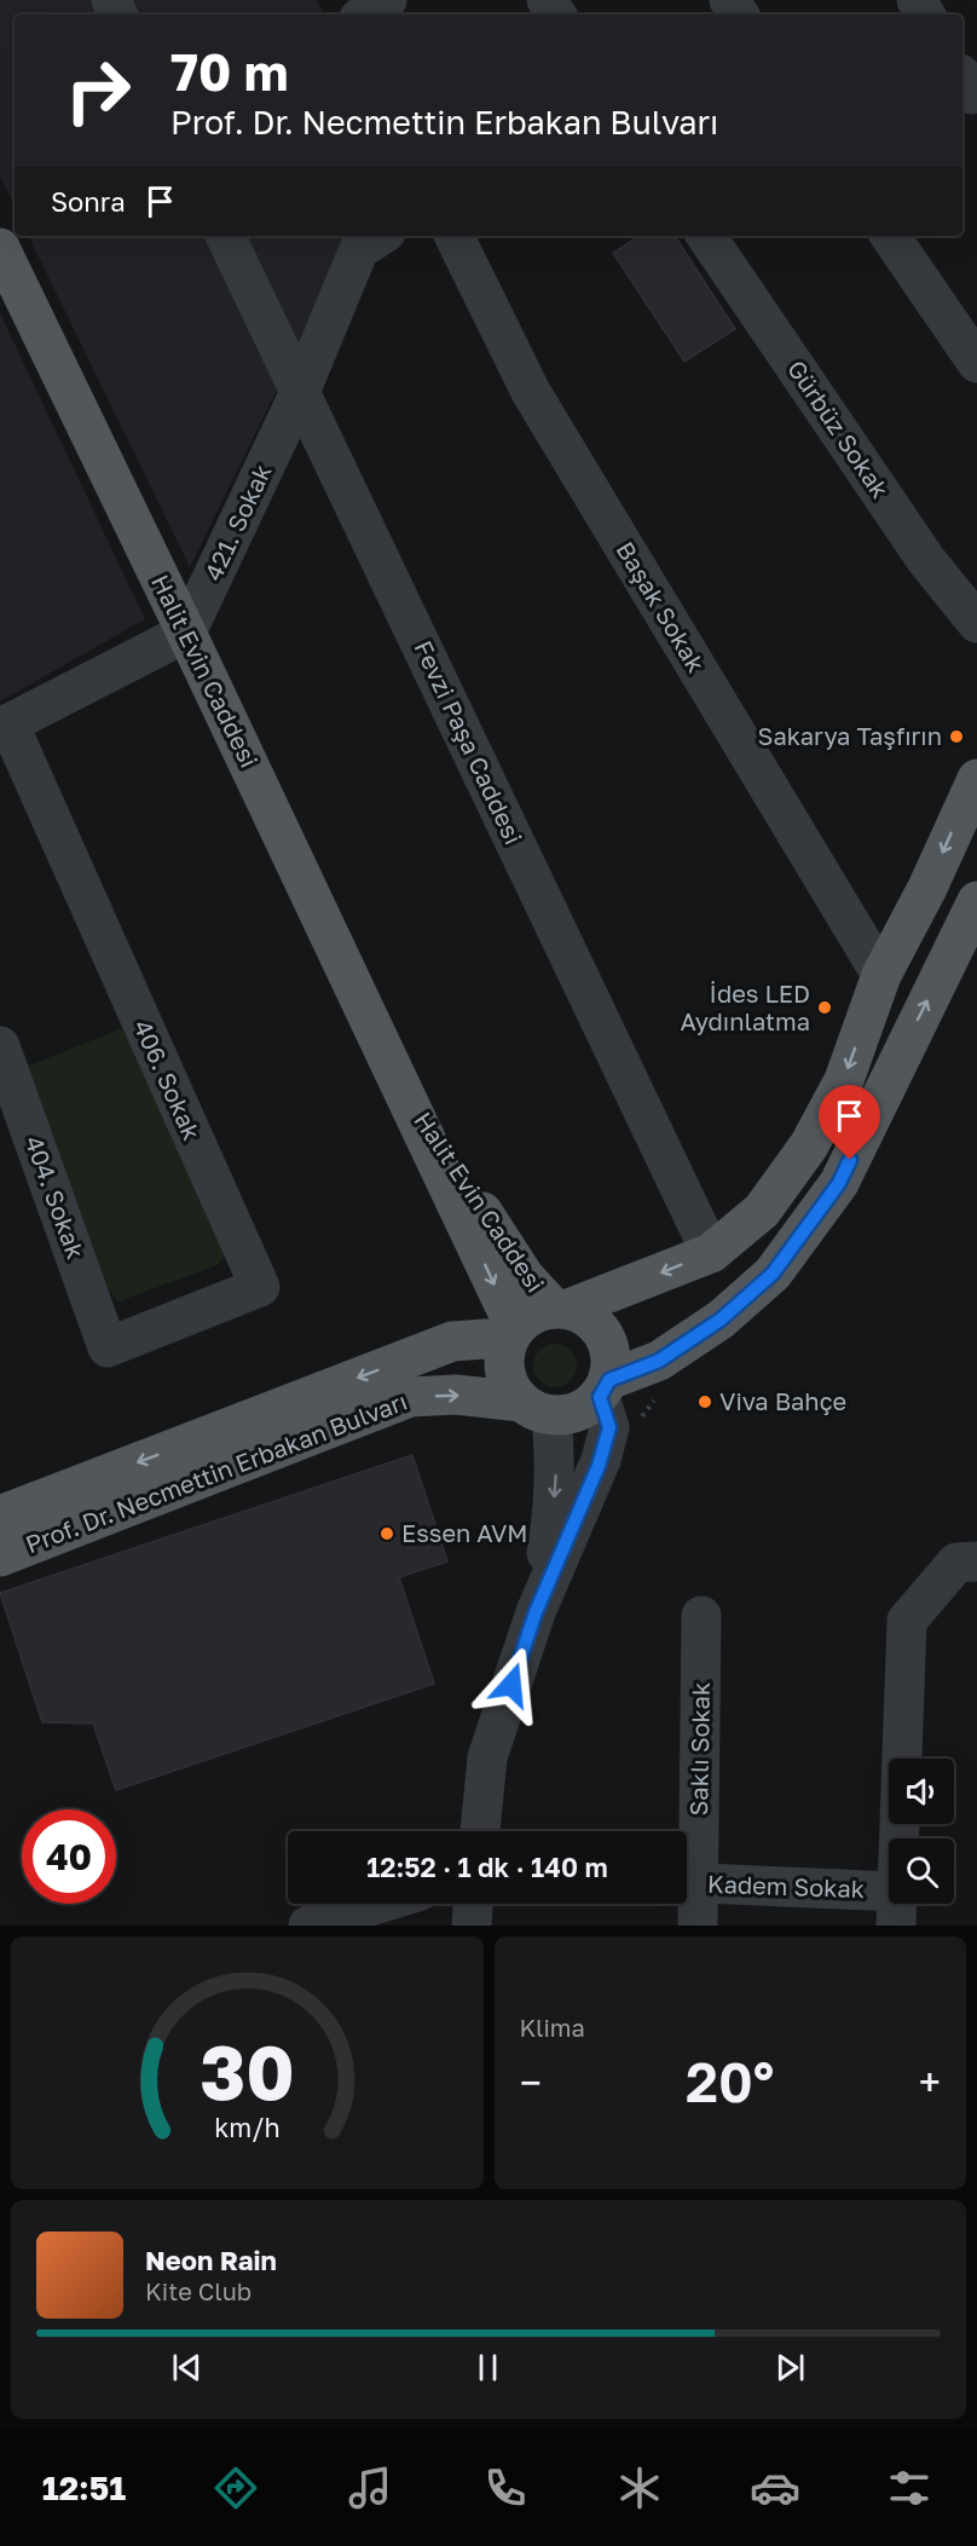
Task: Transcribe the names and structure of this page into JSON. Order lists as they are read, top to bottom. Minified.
{"streets":{"main road":["Halit Evin Caddesi","Prof. Dr. Necmettin Erbakan Bulvarı"],"street":["Gürbüz Sokak","421. Sokak","Başak Sokak","Fevzi Paşa Caddesi","406. Sokak","404. Sokak","Saklı Sokak","Kadem Sokak"]},"crossings":[["421. Sokak","Halit Evin Caddesi"],["421. Sokak","Fevzi Paşa Caddesi"],["Halit Evin Caddesi","Prof. Dr. Necmettin Erbakan Bulvarı"],["406. Sokak","404. Sokak"],["Saklı Sokak","Kadem Sokak"]],"places":["Sakarya Taşfırın","İdes LED Aydınlatma","Viva Bahçe","Essen AVM"],"page":{"turn":["70 m","Prof. Dr. Necmettin Erbakan Bulvarı"],"then":"Sonra","limit":"40","trip":"12:52 · 1 dk · 140 m","tile":"Klima","heat":["−","20°","+"],"song":["Neon Rain","Kite Club"],"tabs":"12:51","gauge":["30","km/h"]}}
